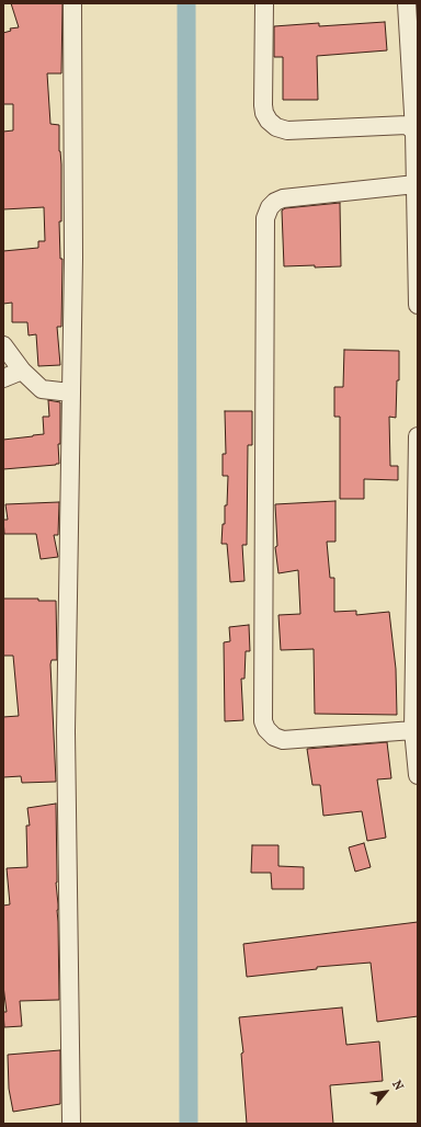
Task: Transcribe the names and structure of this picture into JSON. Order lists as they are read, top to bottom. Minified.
{"north":"top right"}
